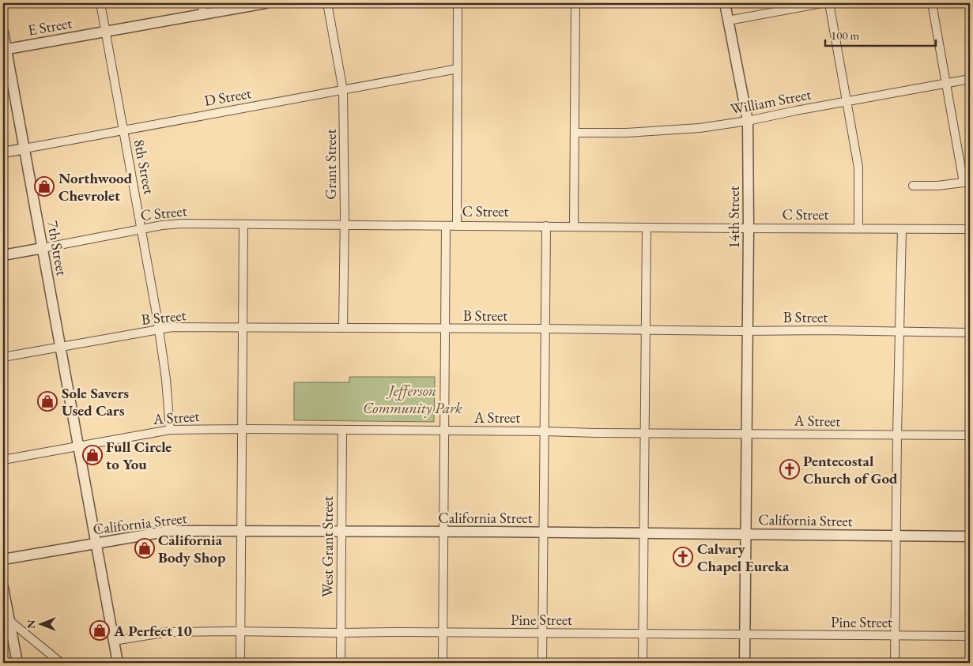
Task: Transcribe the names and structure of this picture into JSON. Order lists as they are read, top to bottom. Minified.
{"streets":{"street":["E Street","D Street","William Street","Grant Street","8th Street","C Street","14th Street","7th Street","B Street","A Street","California Street","West Grant Street","Pine Street"]},"crossings":[["E Street","8th Street"],["E Street","7th Street"],["D Street","Grant Street"],["D Street","8th Street"],["D Street","7th Street"],["William Street","14th Street"],["Grant Street","C Street"],["Grant Street","B Street"],["8th Street","C Street"],["8th Street","B Street"],["8th Street","A Street"],["C Street","14th Street"],["C Street","7th Street"],["14th Street","B Street"],["14th Street","A Street"],["14th Street","California Street"],["14th Street","Pine Street"],["7th Street","B Street"],["7th Street","A Street"],["7th Street","California Street"],["7th Street","Pine Street"],["A Street","West Grant Street"],["California Street","West Grant Street"],["West Grant Street","Pine Street"]],"parks":["Jefferson Community Park"],"places":{"shop":["Northwood Chevrolet","Sole Savers Used Cars","Full Circle to You","California Body Shop","A Perfect 10"],"church":["Pentecostal Church of God","Calvary Chapel Eureka"]},"scale_bar":"100 m","north":"left"}
